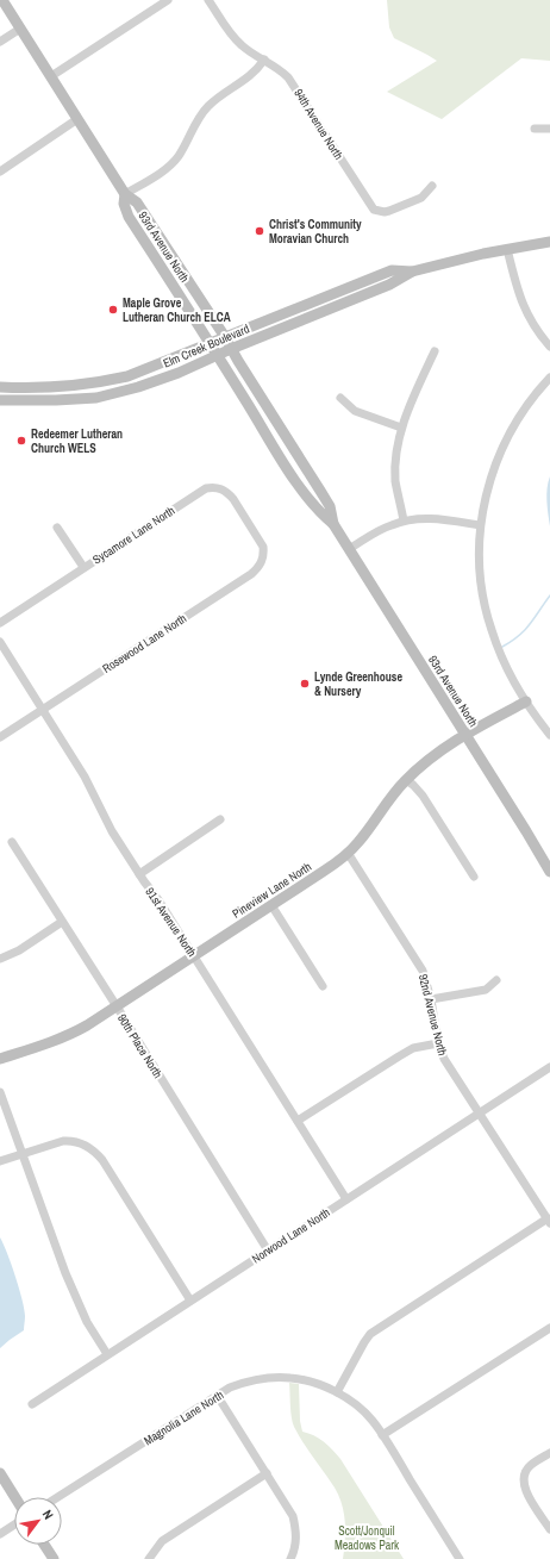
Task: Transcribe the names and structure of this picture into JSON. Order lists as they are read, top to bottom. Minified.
{"streets":{"main road":["93rd Avenue North","Elm Creek Boulevard","Pineview Lane North"],"street":["94th Avenue North","Sycamore Lane North","Rosewood Lane North","91st Avenue North","92nd Avenue North","90th Place North","Norwood Lane North","Magnolia Lane North"]},"crossings":[["93rd Avenue North","Elm Creek Boulevard"],["93rd Avenue North","Pineview Lane North"],["Sycamore Lane North","Rosewood Lane North"],["Rosewood Lane North","91st Avenue North"],["Pineview Lane North","91st Avenue North"],["Pineview Lane North","92nd Avenue North"],["Pineview Lane North","90th Place North"],["91st Avenue North","Norwood Lane North"],["92nd Avenue North","Norwood Lane North"],["90th Place North","Norwood Lane North"]],"parks":["Scott/Jonquil Meadows Park"],"places":["Christ's Community Moravian Church","Maple Grove Lutheran Church ELCA","Redeemer Lutheran Church WELS","Lynde Greenhouse & Nursery"],"north":"top right"}
